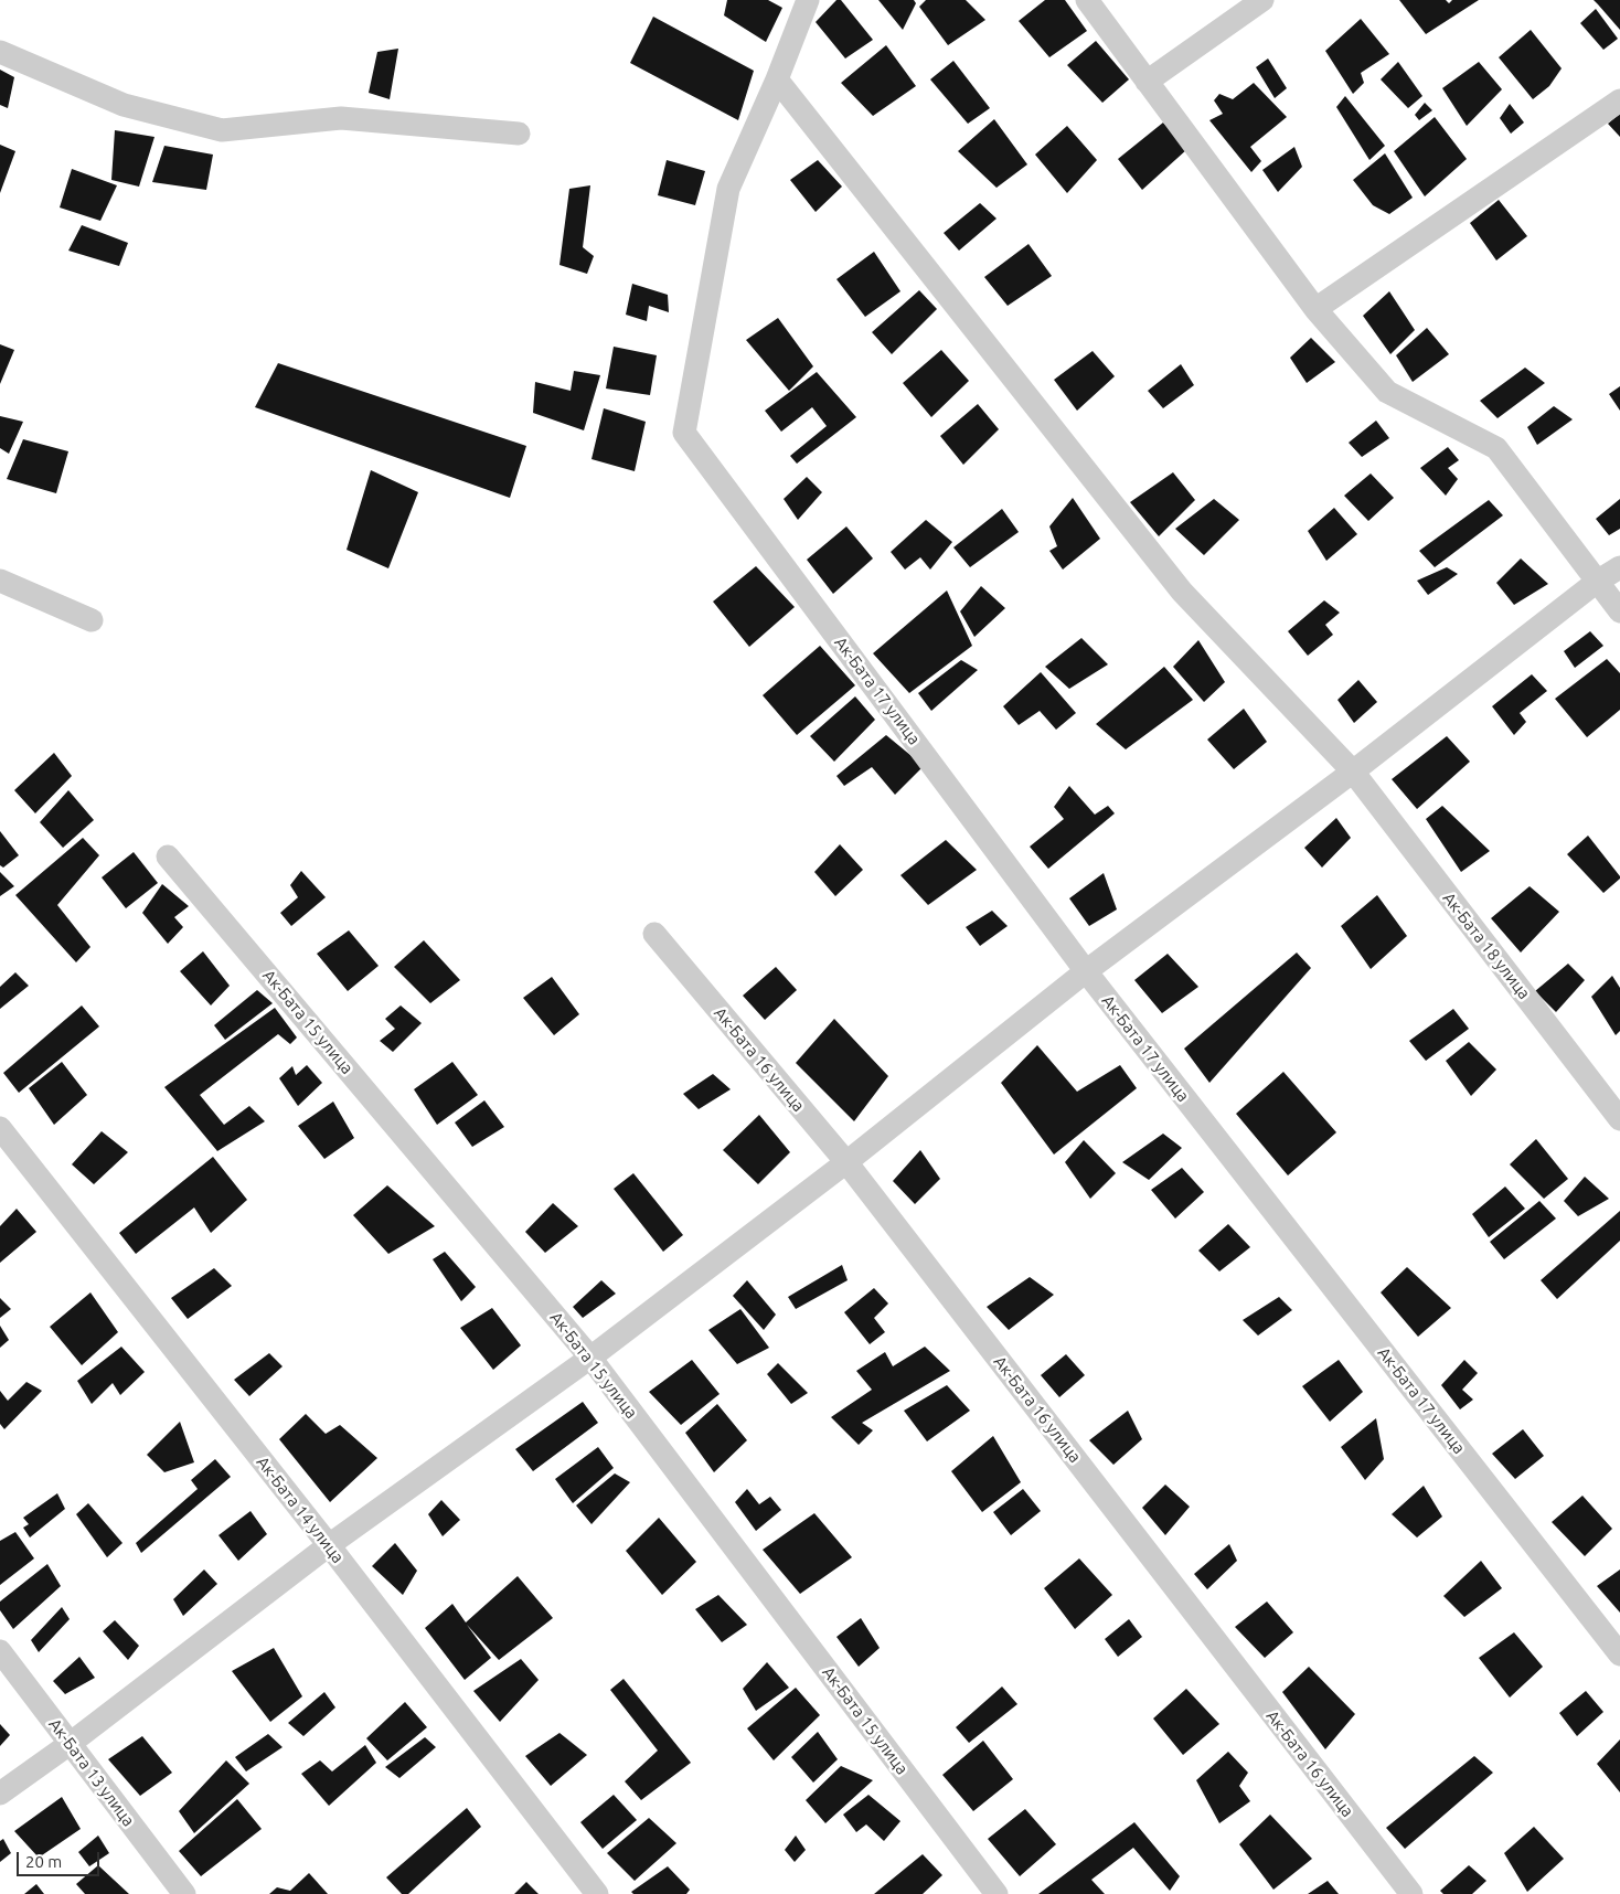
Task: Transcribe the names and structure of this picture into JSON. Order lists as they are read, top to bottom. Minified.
{"streets":{"street":["Ак-Бата 17 улица","Ак-Бата 18 улица","Ак-Бата 15 улица","Ак-Бата 16 улица","Ак-Бата 14 улица","Ак-Бата 13 улица"]},"crossings":[["Ак-Бата 17 улица","Ак-Бата 18 улица"]],"scale_bar":"20 m"}
